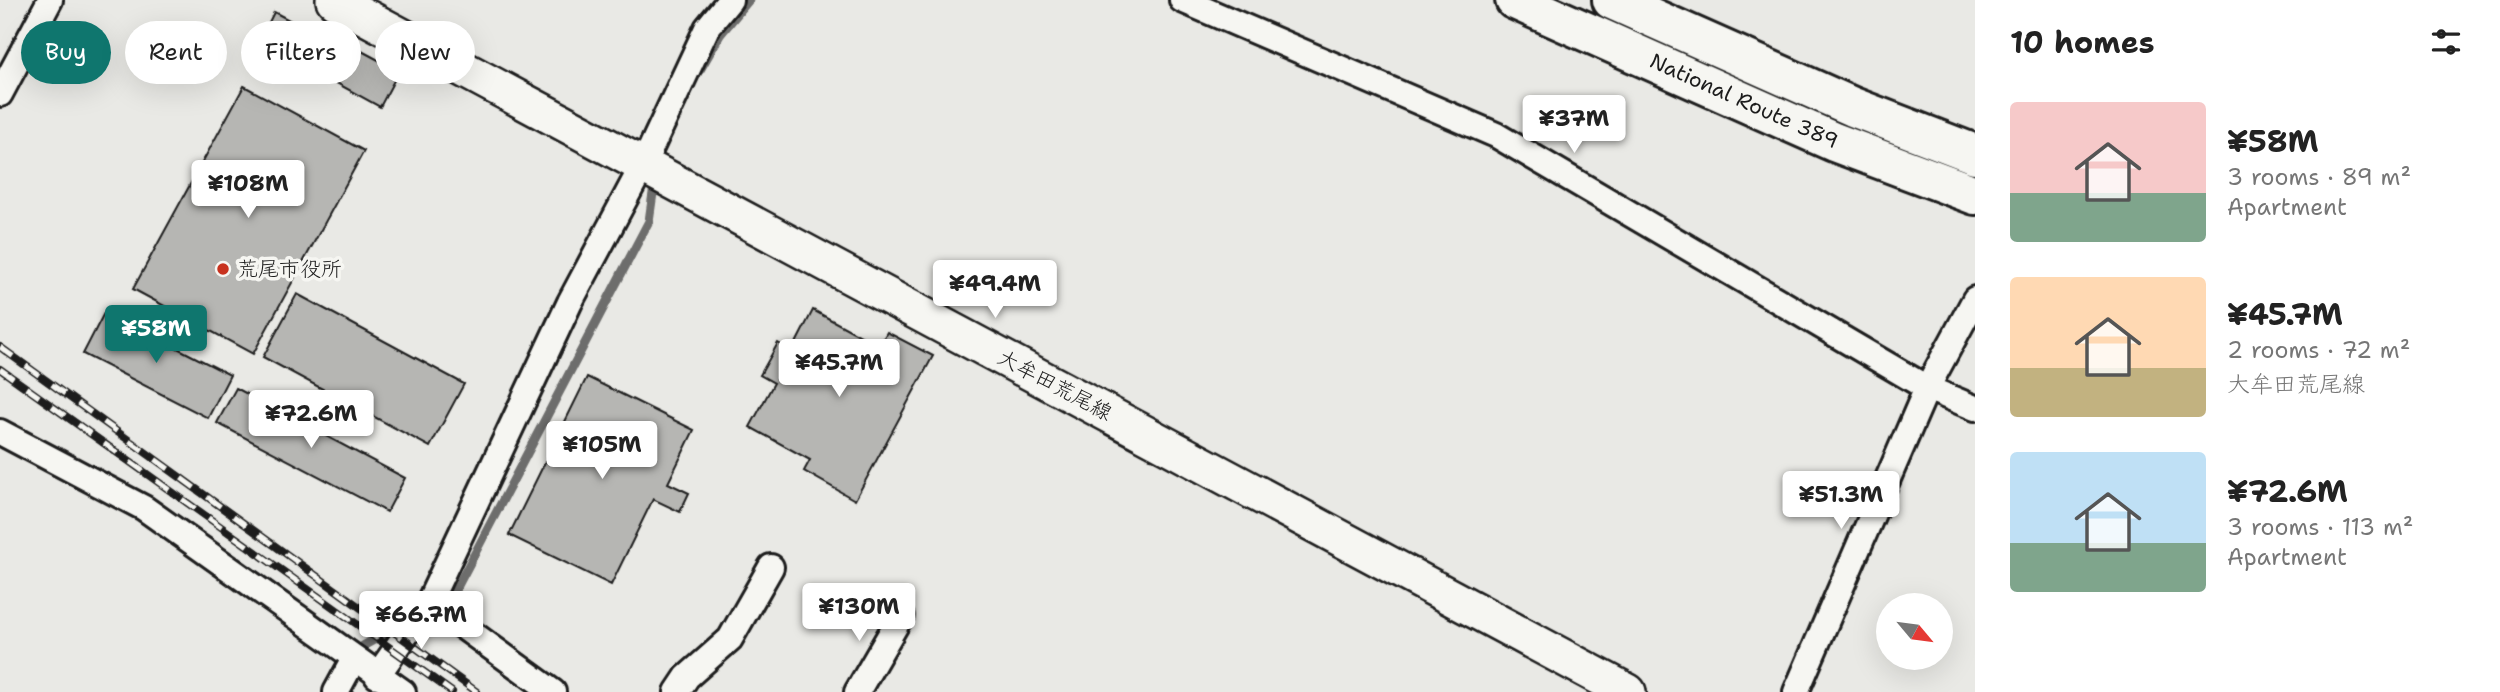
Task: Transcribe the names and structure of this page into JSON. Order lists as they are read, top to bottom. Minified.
{"streets":{"highway":["National Route 389"],"main road":["大牟田荒尾線"]},"places":["荒尾市役所"],"north":"bottom right","page":{"heading":"10 homes","chip":["Buy","Rent","Filters","New"],"list":[{"name":"¥58M","note":"3 rooms · 89 m² · Apartment"},{"name":"¥45.7M","note":"2 rooms · 72 m² · 大牟田荒尾線"},{"name":"¥72.6M","note":"3 rooms · 113 m² · Apartment"}],"price":["¥37M","¥108M","¥49.4M","¥58M","¥45.7M","¥72.6M","¥105M","¥51.3M","¥130M","¥66.7M"]}}
